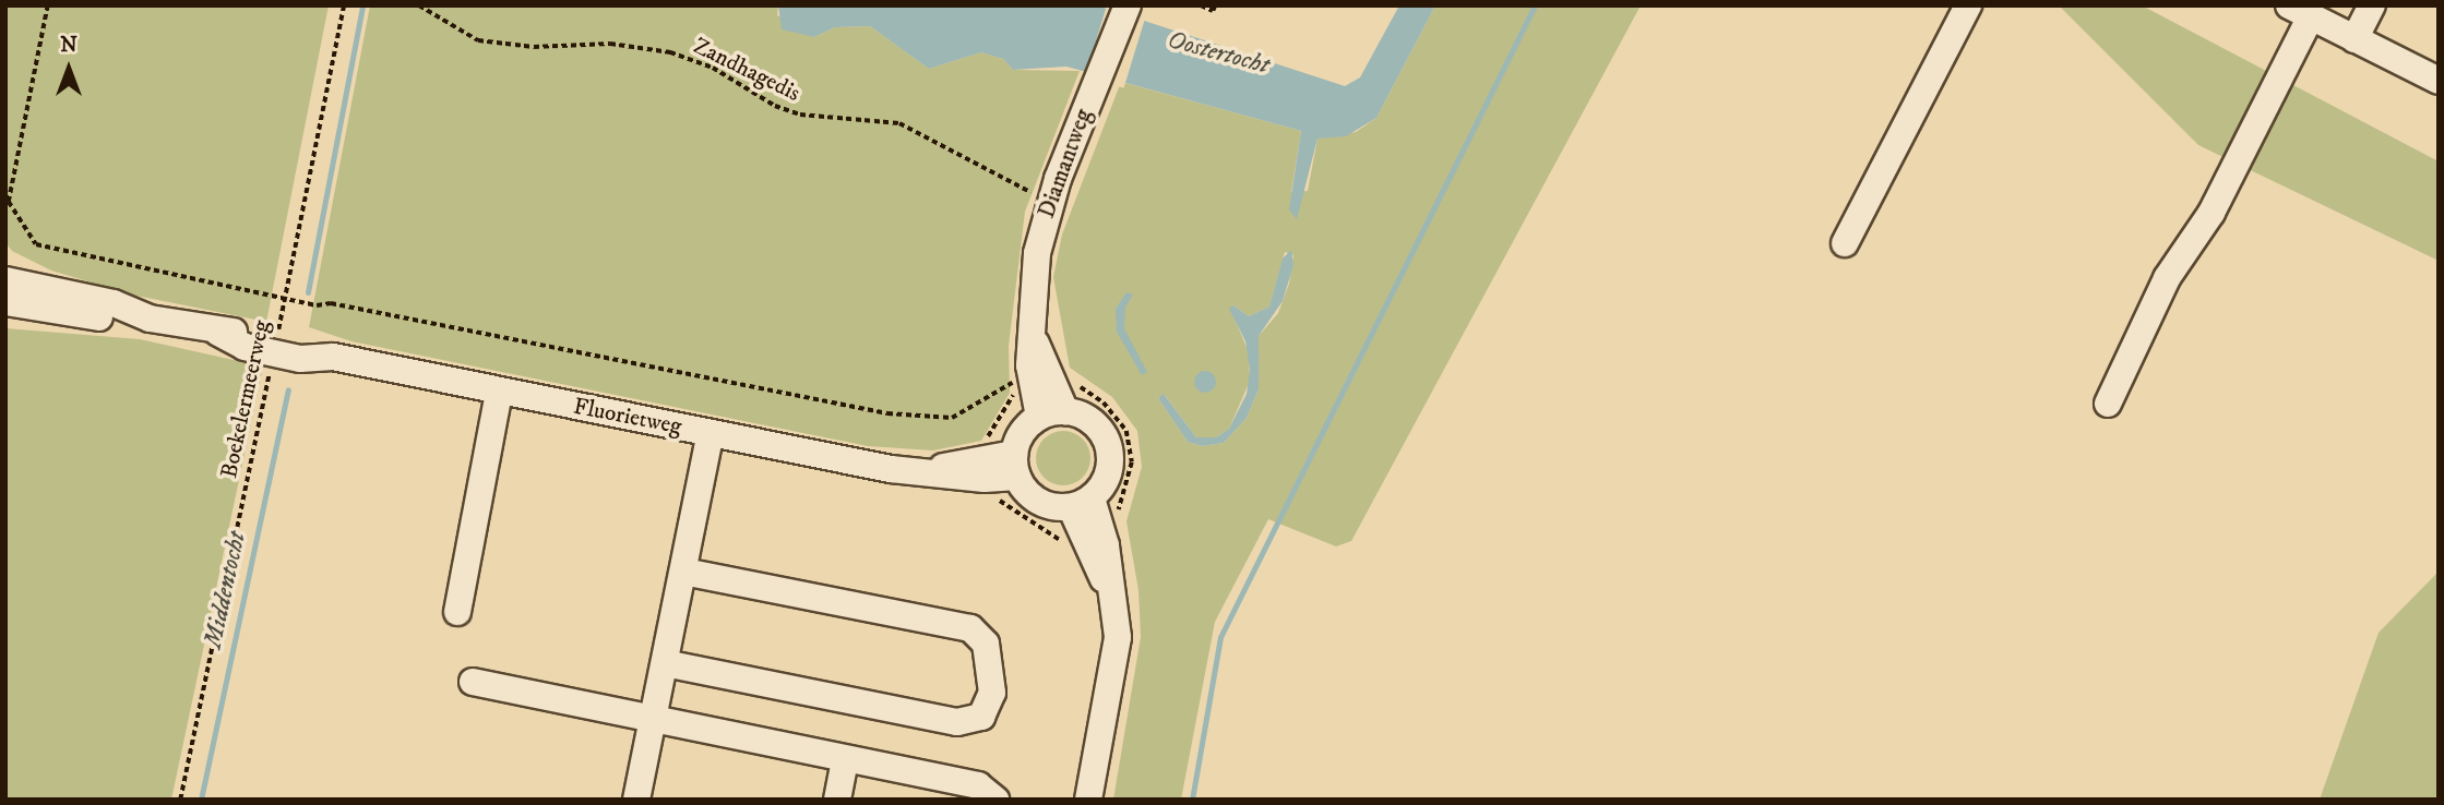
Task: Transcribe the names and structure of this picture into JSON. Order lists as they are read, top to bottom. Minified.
{"streets":{"street":["Diamantweg","Fluorietweg"],"path":["Zandhagedis","Boekelermeerweg"]},"crossings":[["Zandhagedis","Diamantweg"],["Diamantweg","Fluorietweg"],["Boekelermeerweg","Fluorietweg"]],"water":["Oostertocht","Middentocht"],"north":"top"}
